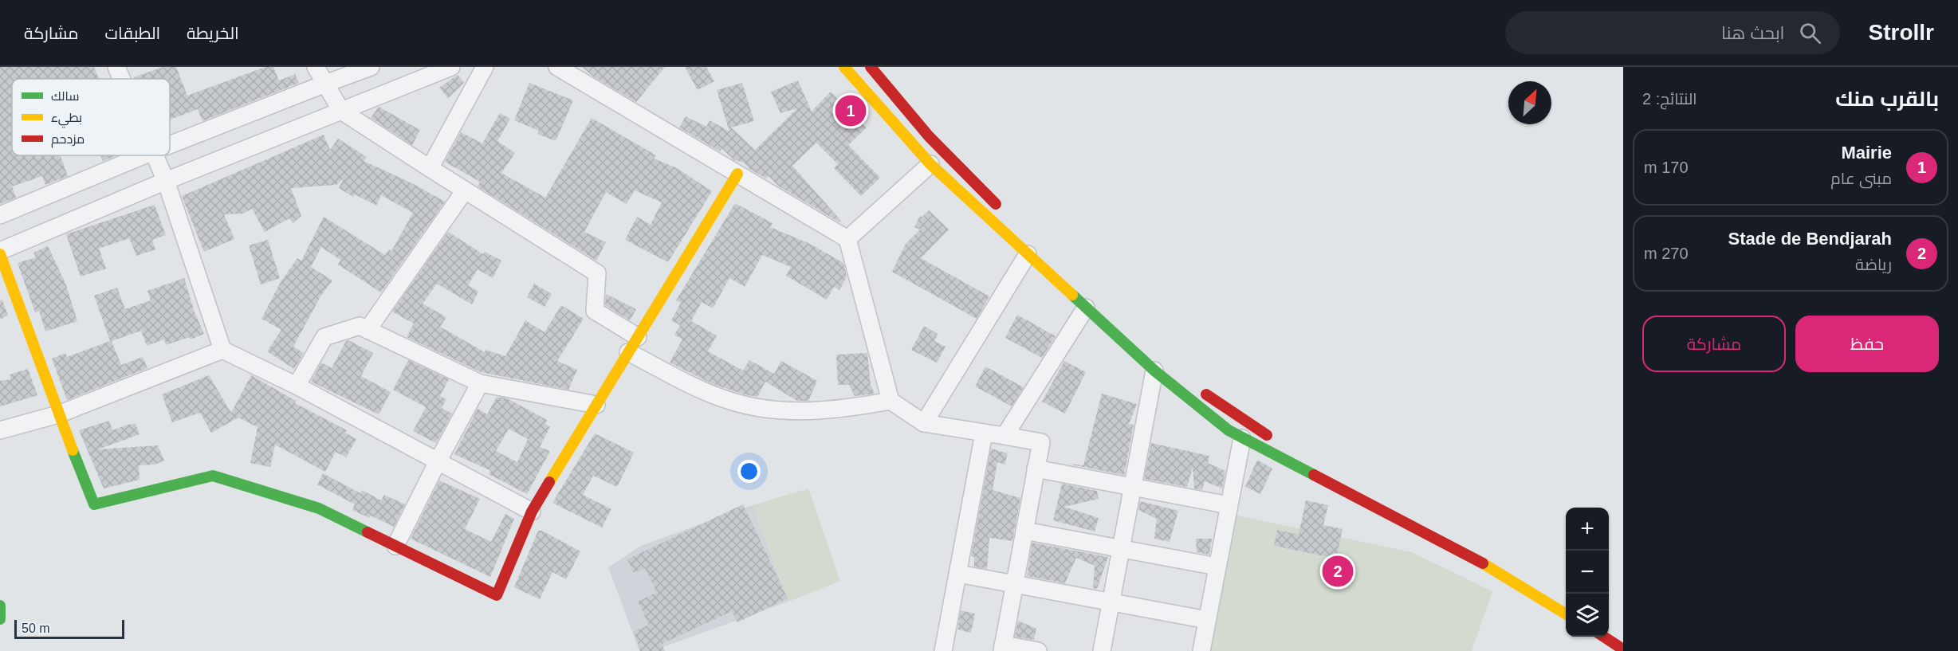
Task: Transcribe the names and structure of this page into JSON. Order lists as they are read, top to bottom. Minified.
{"legend":["سالك","بطيء","مزدحم"],"scale_bar":"50 m","north":"top right","page":{"header":"Strollr","search":"ابحث هنا","nav":["الخريطة","الطبقات","مشاركة"],"heading":["بالقرب منك","النتائج: 2"],"pins":["1","2"],"list":[{"mark":"1","name":"Mairie","note":"مبنى عام","value":"170 m"},{"mark":"2","name":"Stade de Bendjarah","note":"رياضة","value":"270 m"}],"buttons":["حفظ","مشاركة"],"map_buttons":["+","−"],"scale":"50 m"}}
